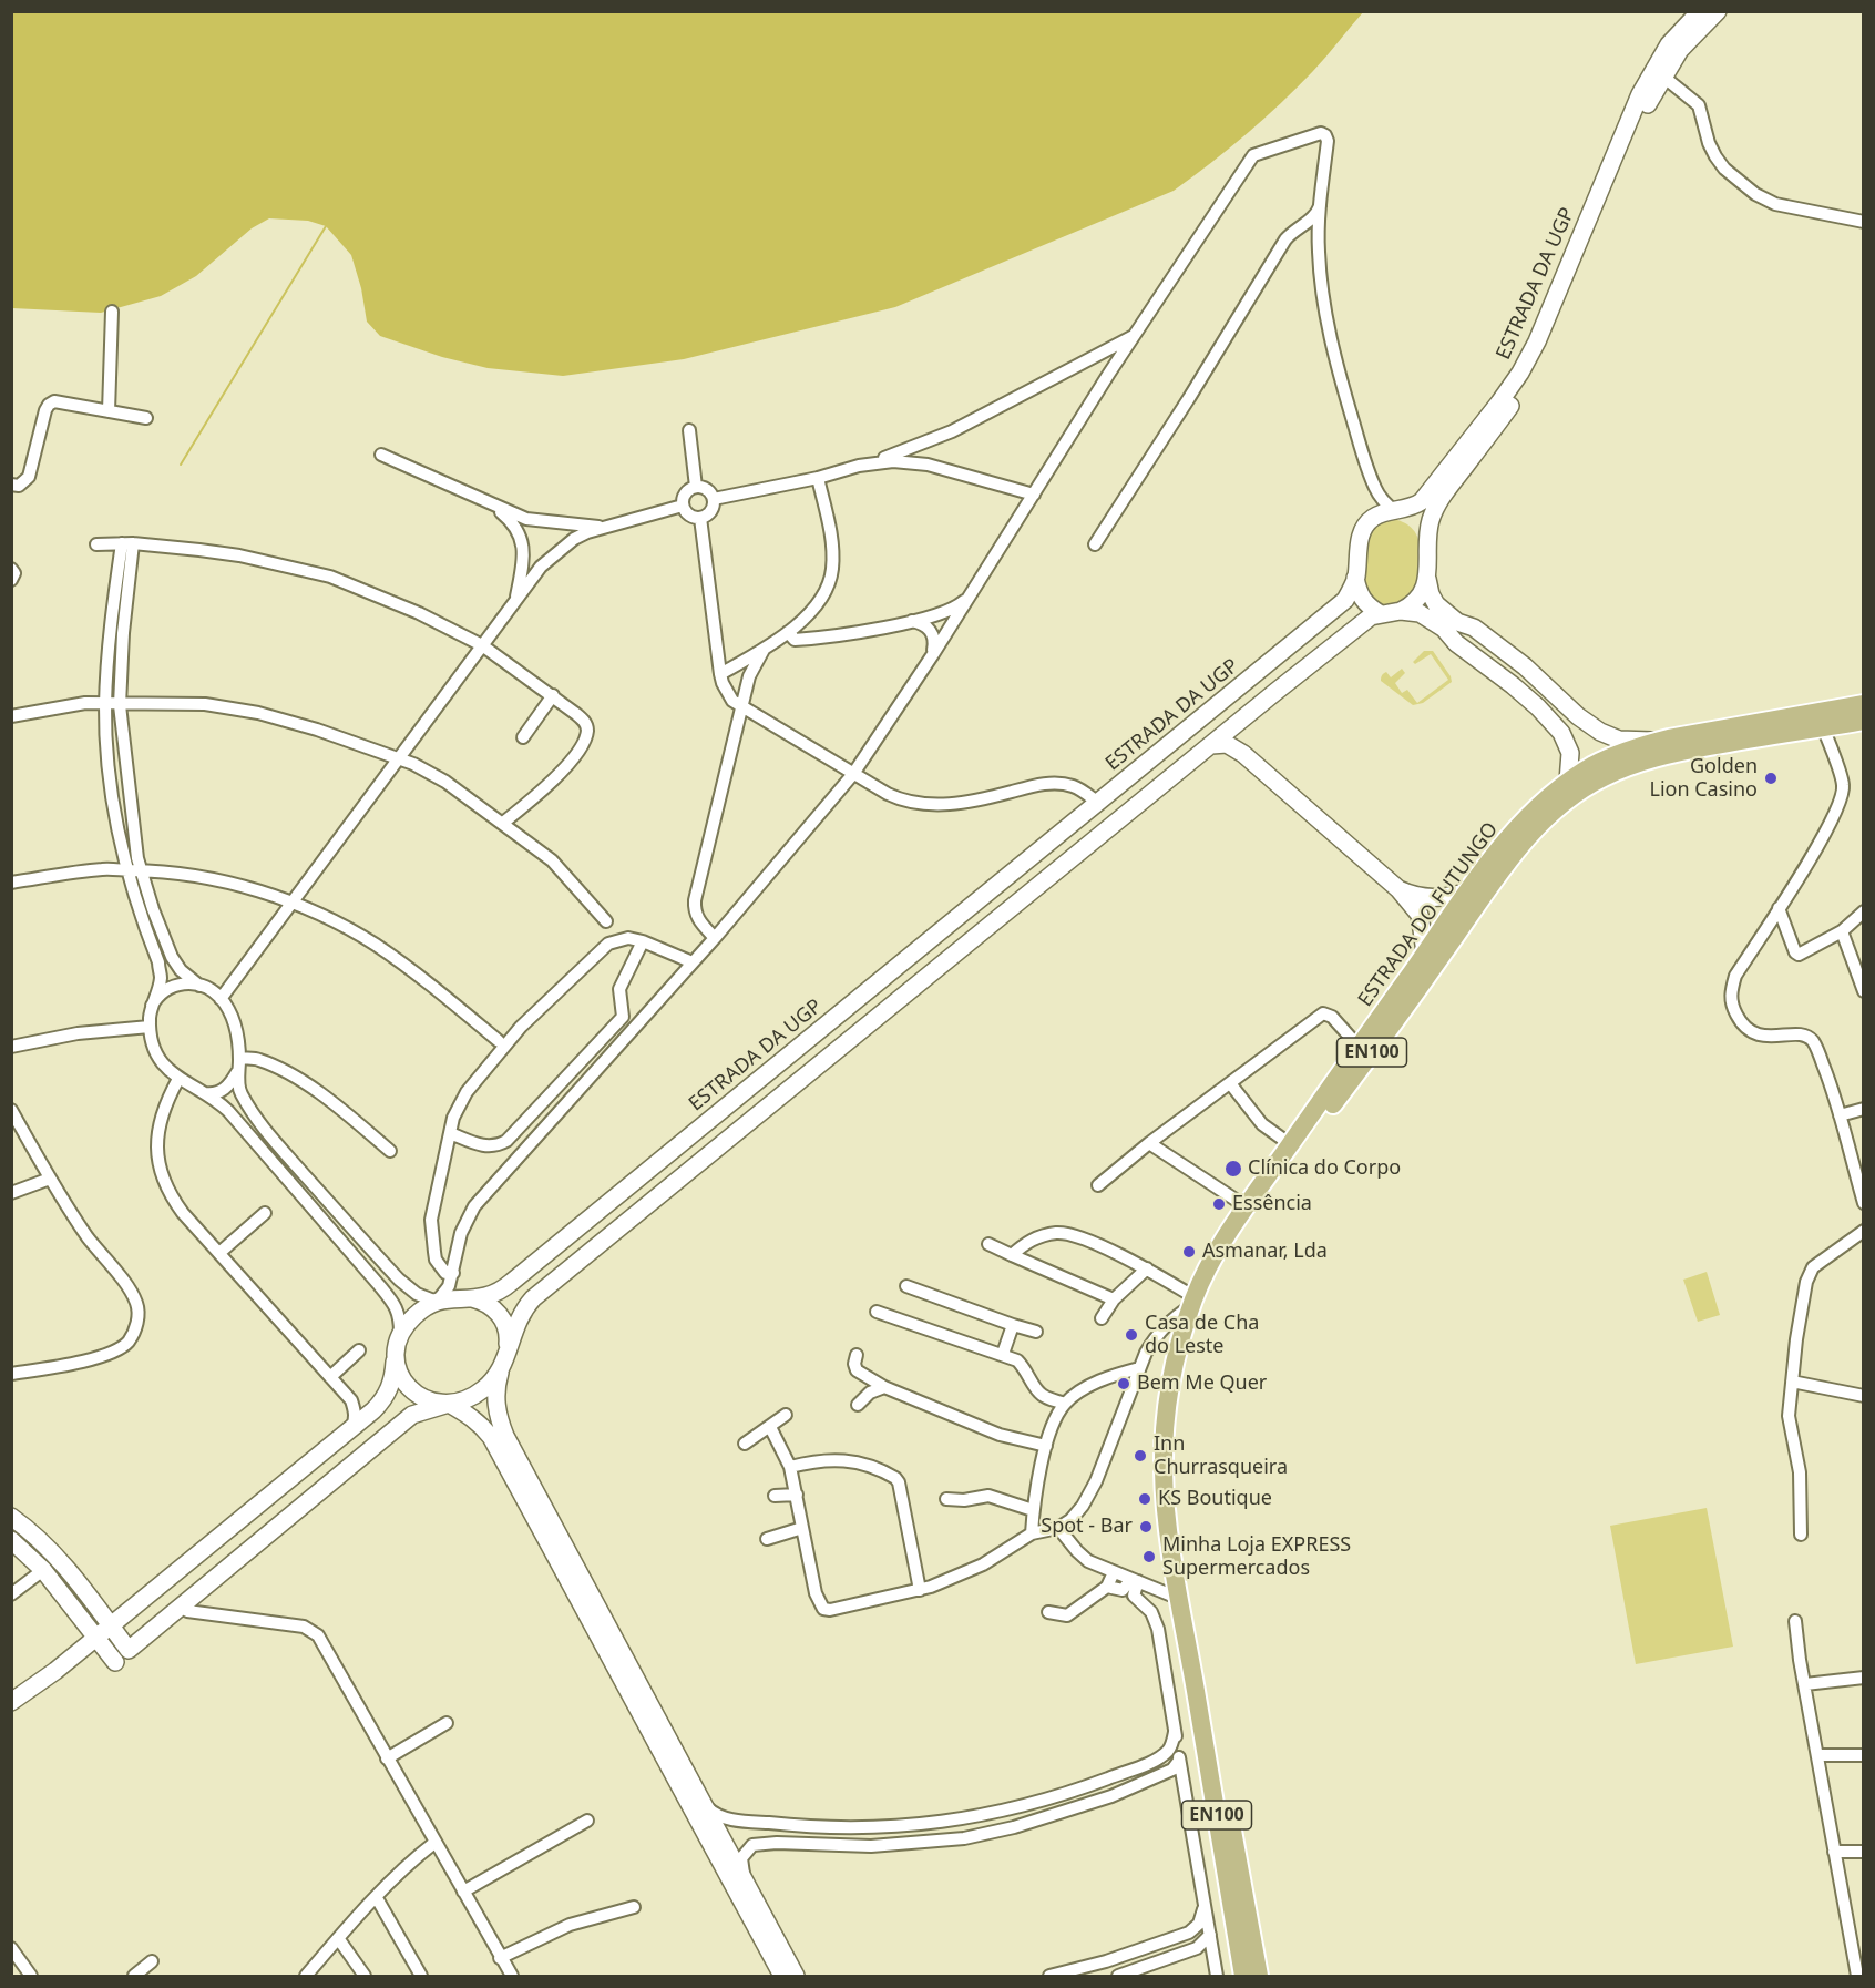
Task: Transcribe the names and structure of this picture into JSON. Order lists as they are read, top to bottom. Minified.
{"streets":{"main road":["ESTRADA DA UGP","ESTRADA DO FUTUNGO","EN100"]},"places":["Golden Lion Casino","Clínica do Corpo","Essência","Asmanar, Lda","Casa de Cha do Leste","Bem Me Quer","Inn Churrasqueira","KS Boutique","Spot - Bar","Minha Loja EXPRESS Supermercados"]}
